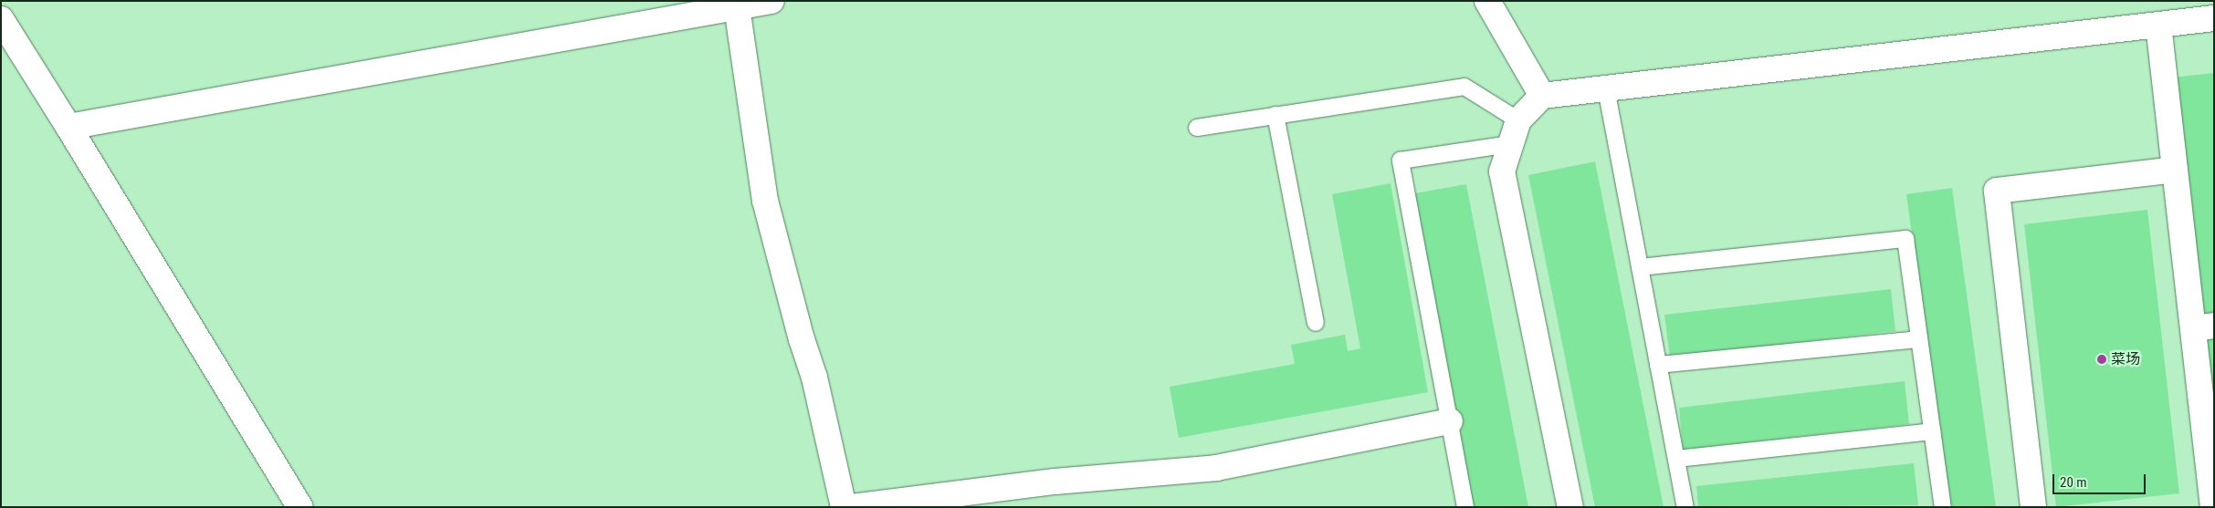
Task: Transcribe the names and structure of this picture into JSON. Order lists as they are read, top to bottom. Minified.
{"places":["菜场"],"scale_bar":"20 m"}
